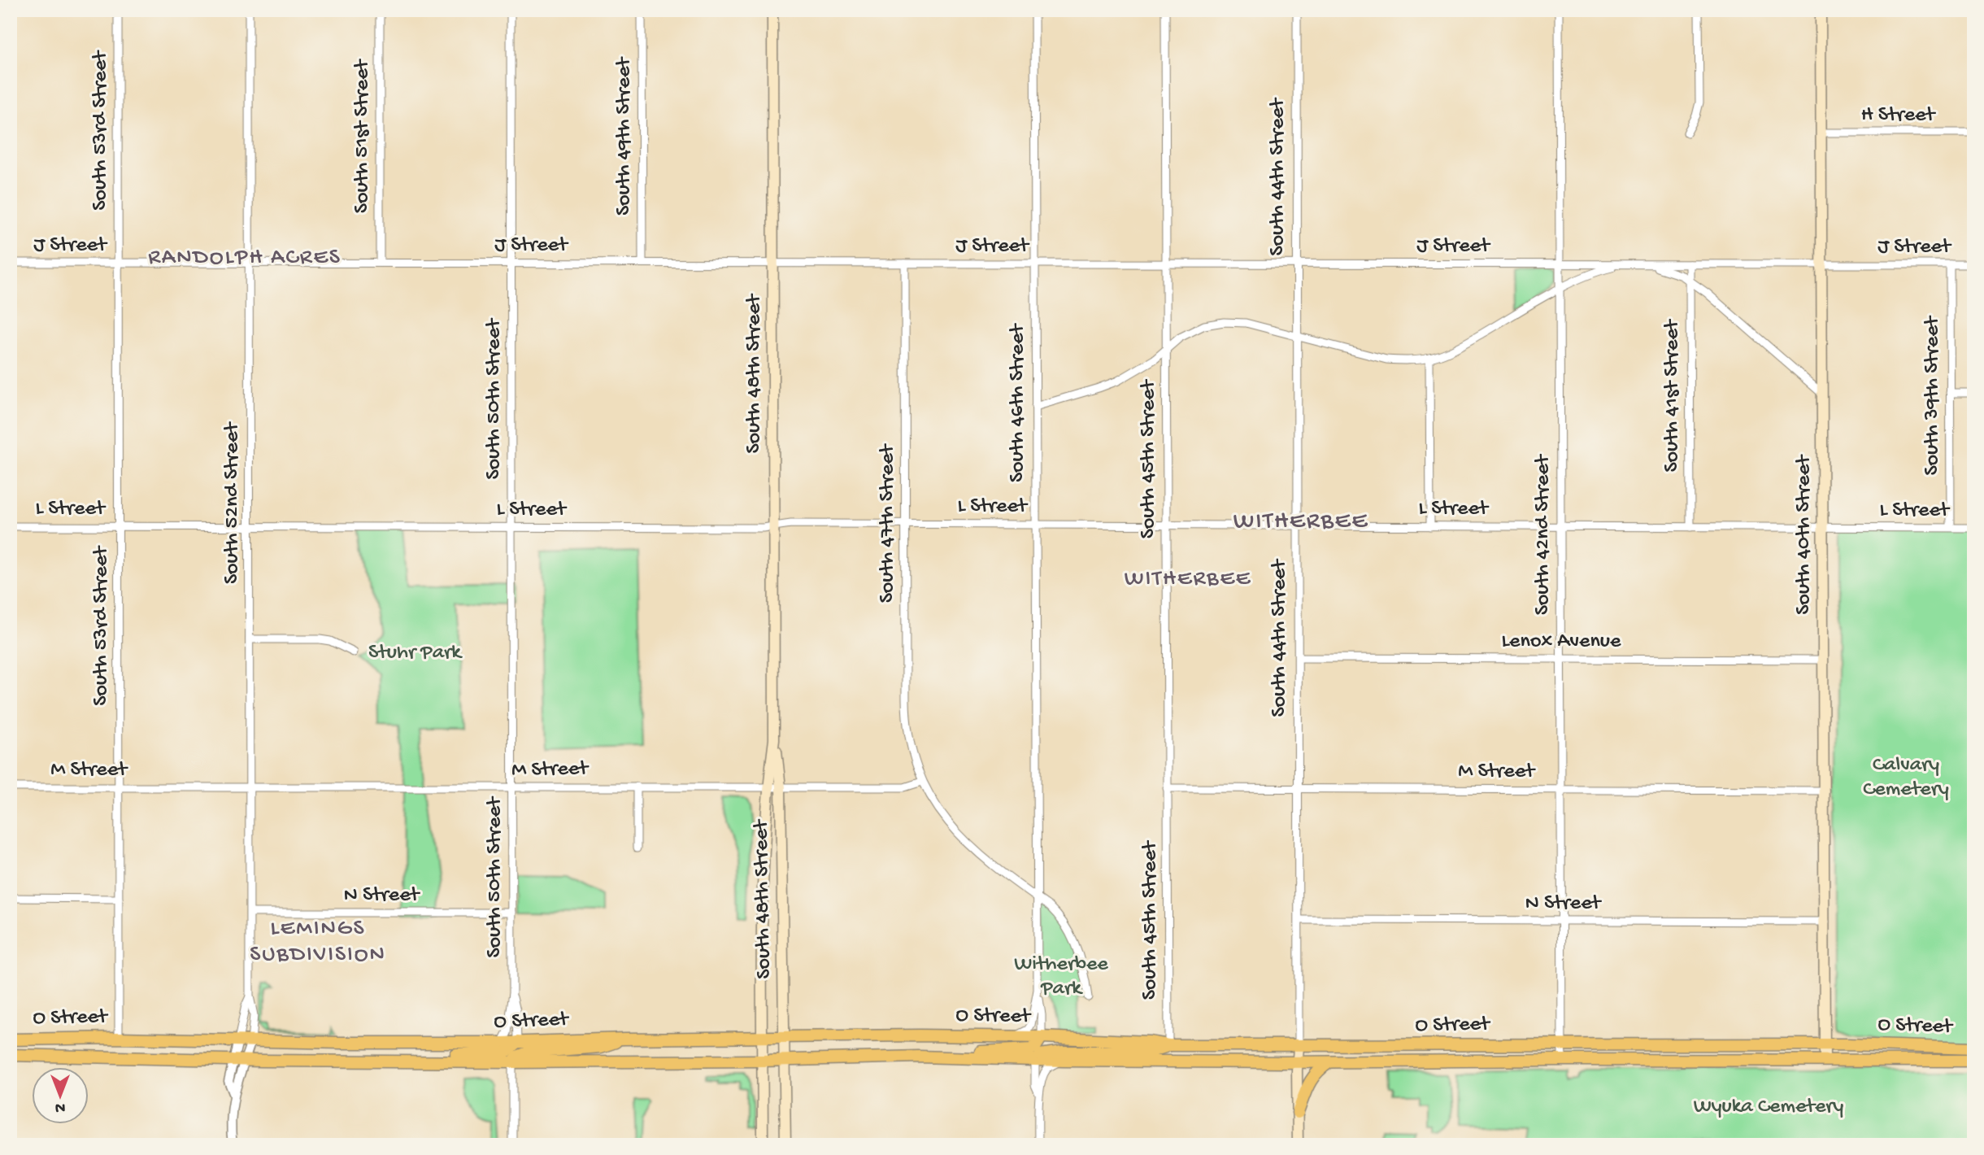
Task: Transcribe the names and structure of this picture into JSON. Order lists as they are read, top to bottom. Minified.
{"streets":{"main road":["South 44th Street","South 48th Street","South 40th Street","O Street"],"street":["H Street","South 53rd Street","South 51st Street","South 49th Street","J Street","South 41st Street","South 39th Street","South 50th Street","South 46th Street","South 45th Street","South 52nd Street","L Street","South 47th Street","South 42nd Street","Lenox Avenue","M Street","N Street"]},"crossings":[["H Street","South 40th Street"],["South 53rd Street","J Street"],["South 53rd Street","L Street"],["South 53rd Street","M Street"],["South 53rd Street","O Street"],["South 51st Street","J Street"],["South 49th Street","J Street"],["South 44th Street","J Street"],["South 44th Street","L Street"],["South 44th Street","Lenox Avenue"],["South 44th Street","M Street"],["South 44th Street","N Street"],["South 44th Street","O Street"],["J Street","South 48th Street"],["J Street","South 41st Street"],["J Street","South 39th Street"],["J Street","South 50th Street"],["J Street","South 46th Street"],["J Street","South 45th Street"],["J Street","South 52nd Street"],["J Street","South 47th Street"],["J Street","South 42nd Street"],["J Street","South 40th Street"],["South 48th Street","L Street"],["South 48th Street","M Street"],["South 48th Street","O Street"],["South 41st Street","L Street"],["South 39th Street","L Street"],["South 50th Street","L Street"],["South 50th Street","M Street"],["South 50th Street","N Street"],["South 50th Street","O Street"],["South 46th Street","L Street"],["South 46th Street","O Street"],["South 45th Street","L Street"],["South 45th Street","M Street"],["South 45th Street","O Street"],["South 52nd Street","L Street"],["South 52nd Street","M Street"],["South 52nd Street","N Street"],["South 52nd Street","O Street"],["L Street","South 47th Street"],["L Street","South 42nd Street"],["L Street","South 40th Street"],["South 47th Street","M Street"],["South 42nd Street","Lenox Avenue"],["South 42nd Street","M Street"],["South 42nd Street","N Street"],["South 42nd Street","O Street"],["South 40th Street","Lenox Avenue"],["South 40th Street","M Street"],["South 40th Street","N Street"],["South 40th Street","O Street"]],"districts":["RANDOLPH ACRES","WITHERBEE","WITHERBEE","LEMINGS SUBDIVISION"],"parks":["Stuhr Park","Calvary Cemetery","Witherbee Park","Wyuka Cemetery"],"north":"bottom"}
